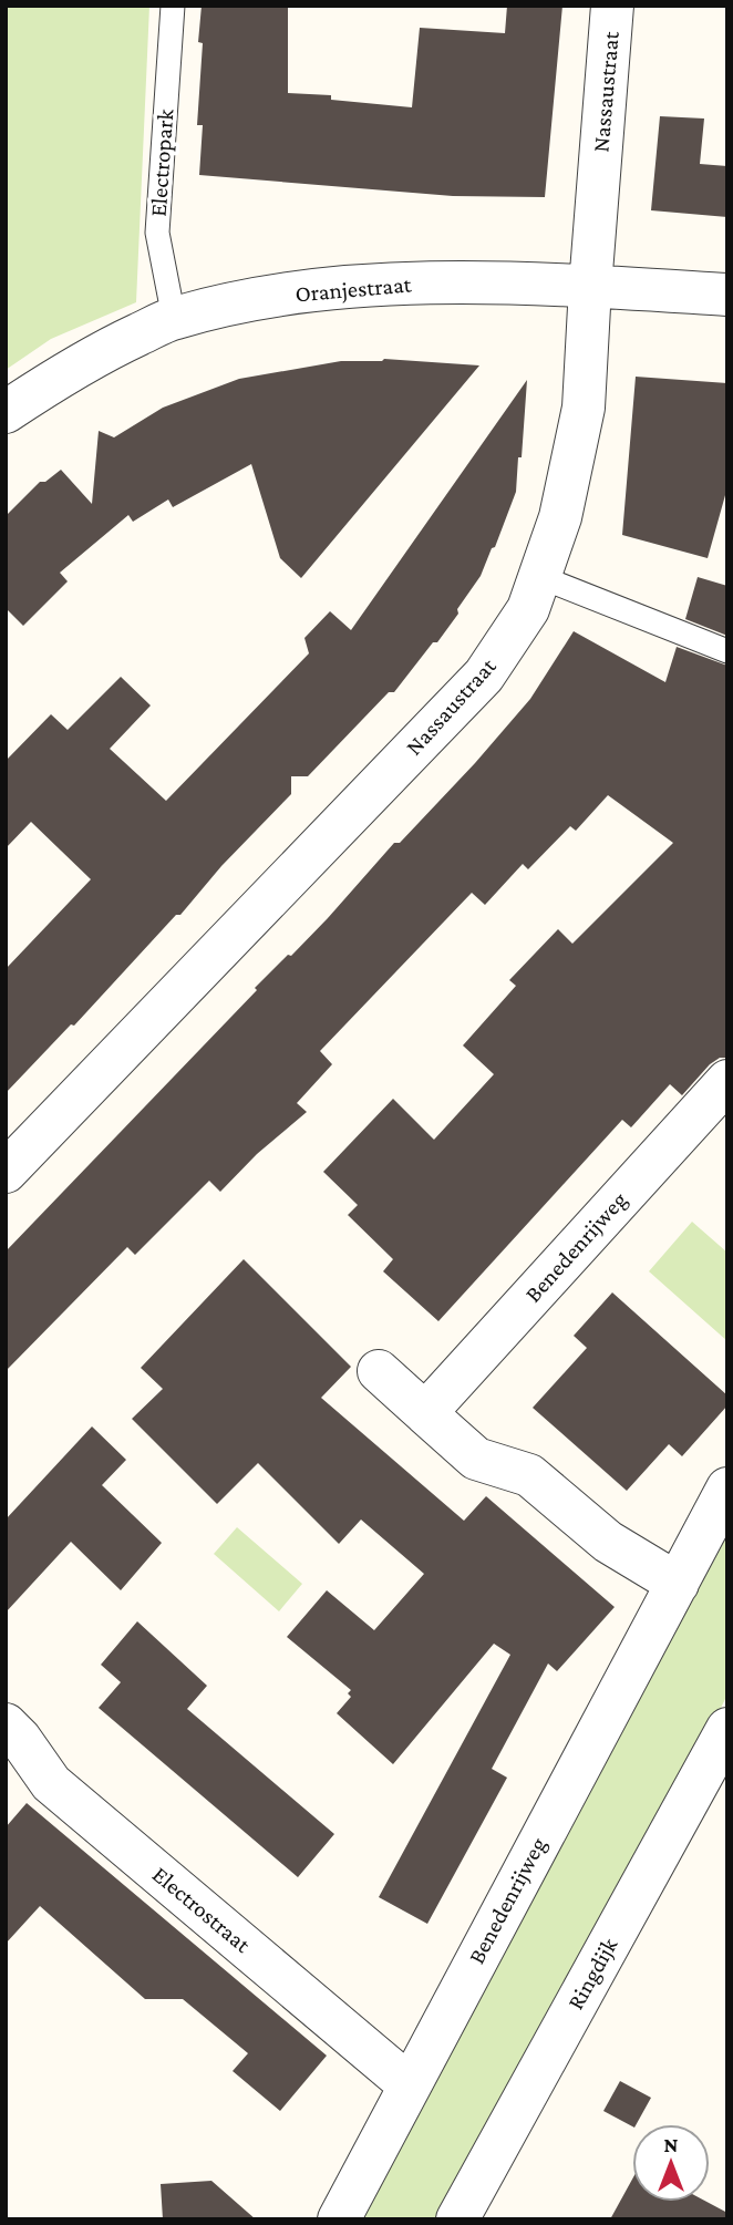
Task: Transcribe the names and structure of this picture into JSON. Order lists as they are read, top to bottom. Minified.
{"streets":{"street":["Nassaustraat","Oranjestraat","Benedenrijweg","Electrostraat","Ringdijk"],"lane":["Electropark"]},"crossings":[["Nassaustraat","Oranjestraat"],["Electropark","Oranjestraat"],["Benedenrijweg","Electrostraat"]],"north":"top"}
